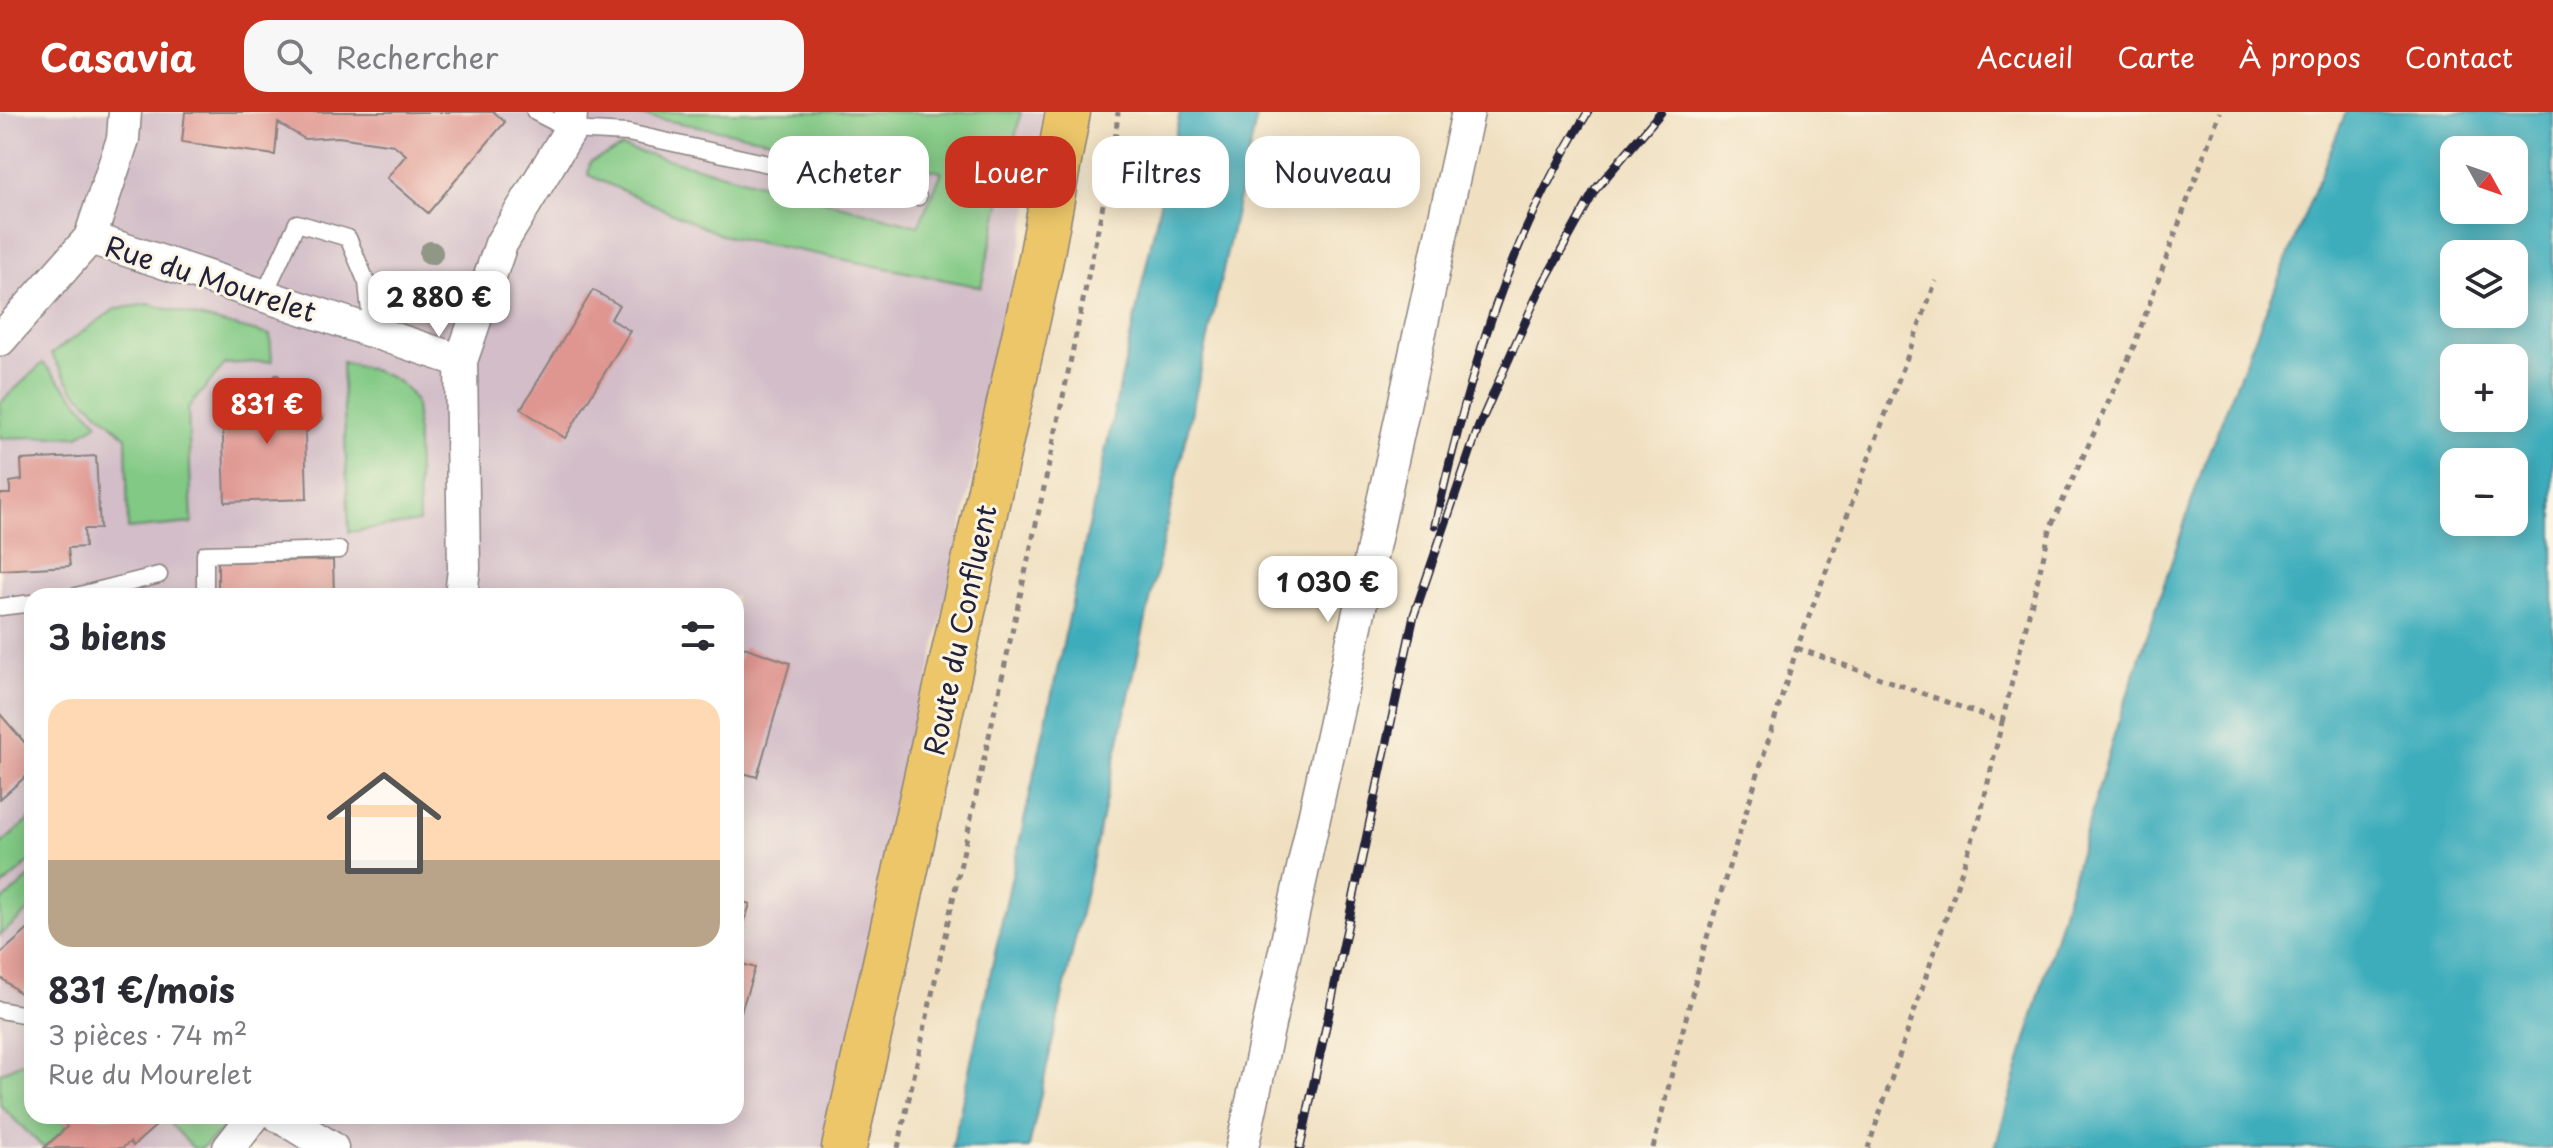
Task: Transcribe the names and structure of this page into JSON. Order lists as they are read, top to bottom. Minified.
{"streets":{"main road":["Route du Confluent"],"street":["Rue du Mourelet"]},"north":"bottom right","page":{"header":"Casavia","search":"Rechercher","nav":["Accueil","Carte","À propos","Contact"],"map_buttons":["+","−"],"chip":["Acheter","Louer","Filtres","Nouveau"],"price":["2 880 €","831 €","1 030 €"],"heading":"3 biens","list":[{"name":"831 €/mois","note":"3 pièces · 74 m² · Rue du Mourelet"}]}}
